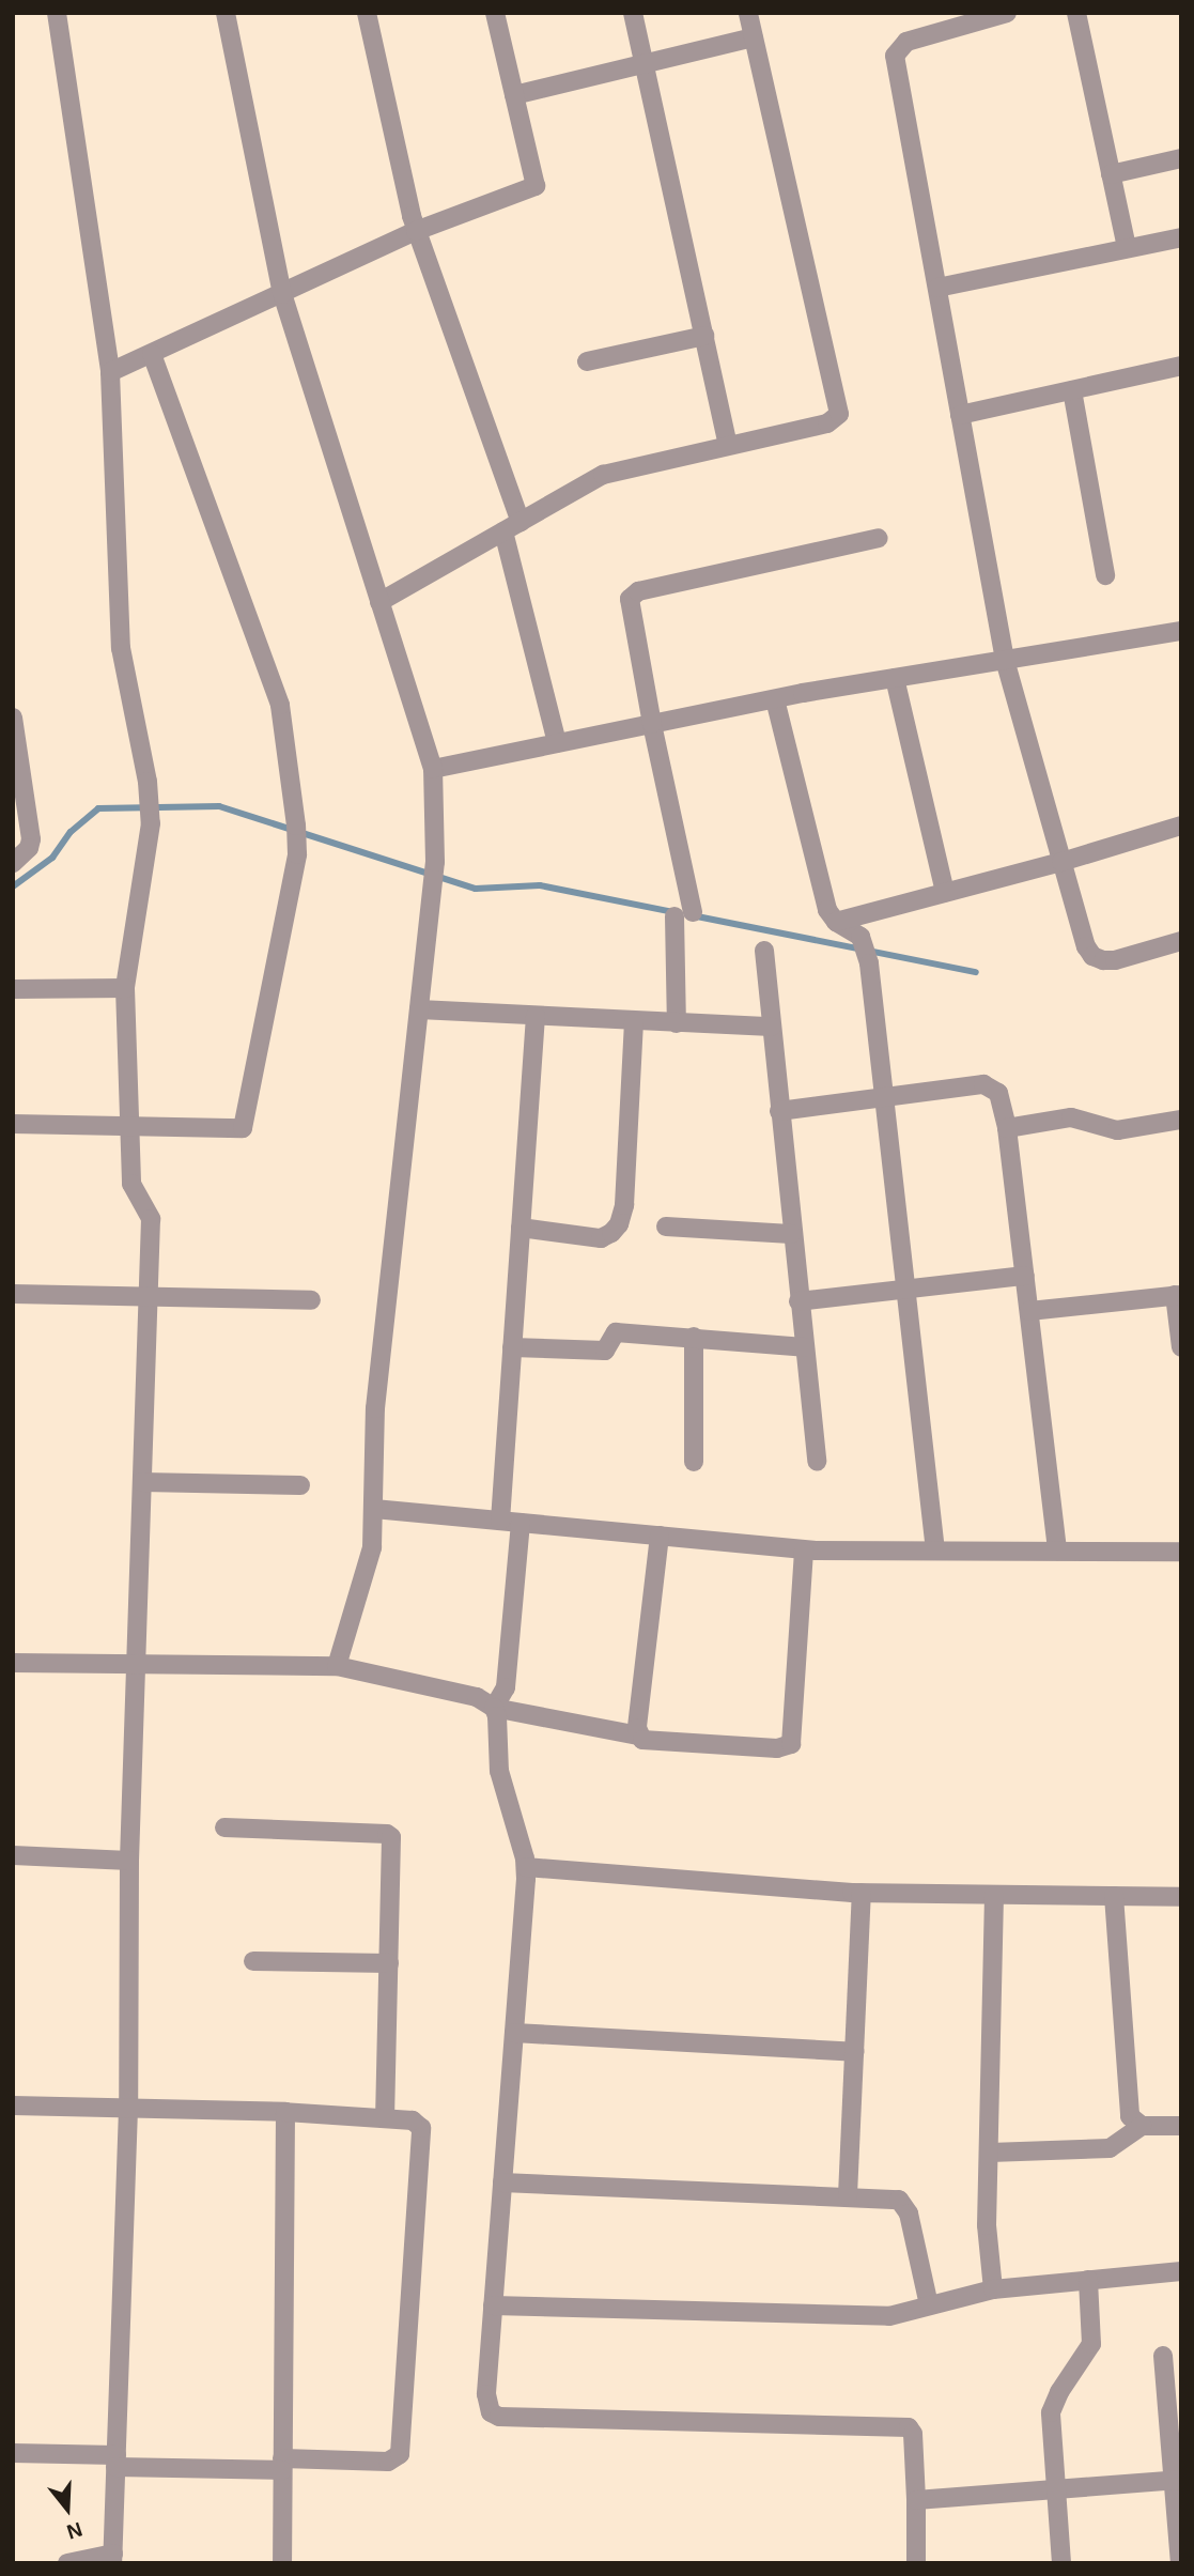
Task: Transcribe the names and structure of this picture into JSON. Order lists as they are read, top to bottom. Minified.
{"north":"bottom"}
